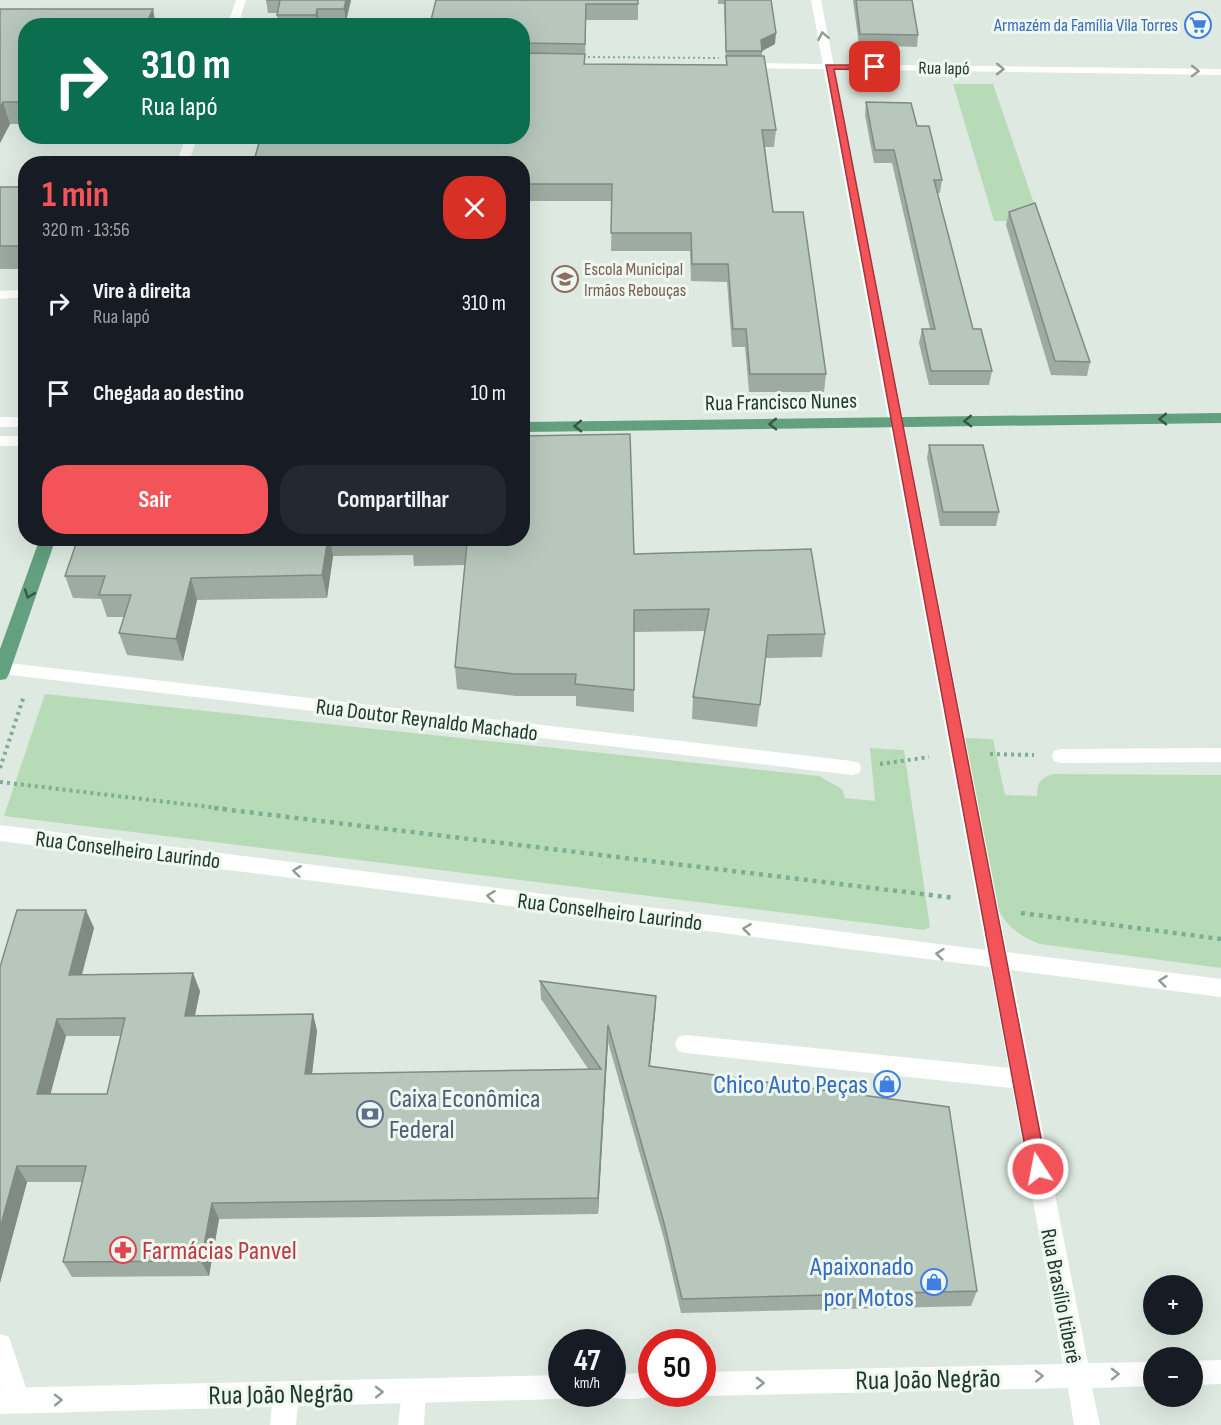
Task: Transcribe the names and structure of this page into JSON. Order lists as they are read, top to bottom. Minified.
{"streets":{"main road":["Rua Iapó","Rua Francisco Nunes","Rua Doutor Reynaldo Machado","Rua Conselheiro Laurindo","Rua Brasílio Itiberê","Rua João Negrão"]},"crossings":[["Rua Iapó","Rua Brasílio Itiberê"],["Rua Francisco Nunes","Rua Brasílio Itiberê"],["Rua Conselheiro Laurindo","Rua Brasílio Itiberê"],["Rua Brasílio Itiberê","Rua João Negrão"]],"one_way":["Rua Iapó","Rua Francisco Nunes","Rua Conselheiro Laurindo","Rua João Negrão"],"places":{"supermarket":["Armazém da Família Vila Torres"],"school or university":["Escola Municipal Irmãos Rebouças"],"shop":["Chico Auto Peças","Apaixonado por Motos"],"bank":["Caixa Econômica Federal"],"pharmacy":["Farmácias Panvel"]},"page":{"turn":["310 m","Rua Iapó"],"heading":["1 min","320 m · 13:56"],"list":[{"name":"Vire à direita","note":"Rua Iapó","value":"310 m"},{"name":"Chegada ao destino","value":"10 m"}],"buttons":["Sair","Compartilhar"],"map_buttons":["+","−"],"speed":"47 km/h","limit":"50"}}
